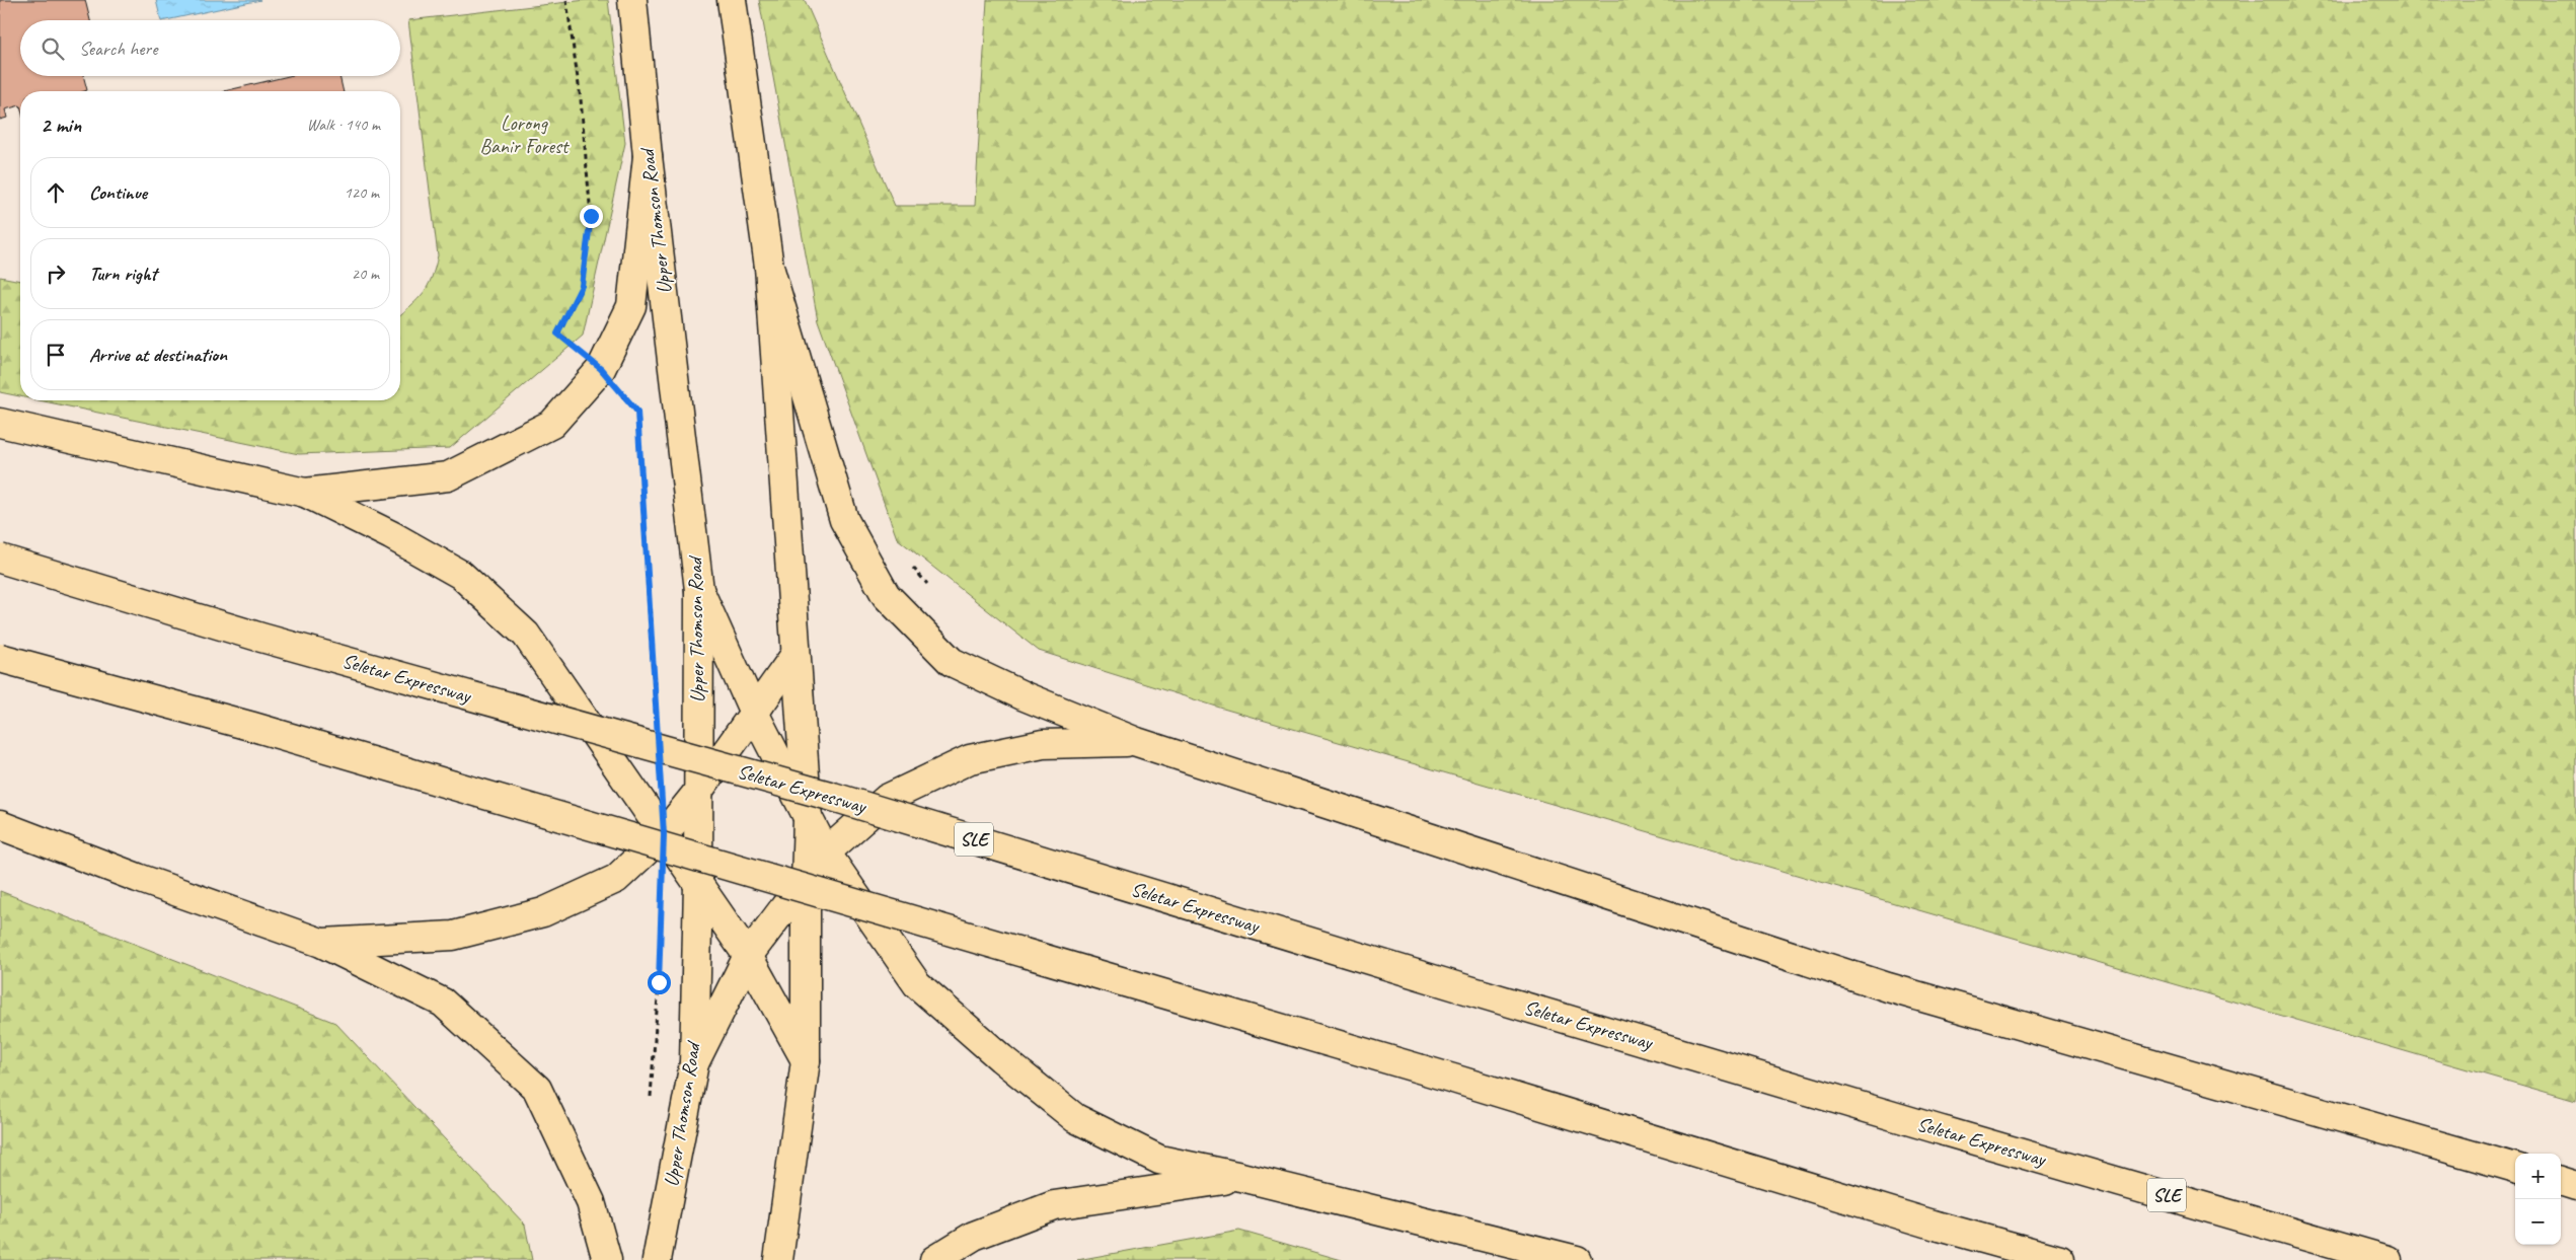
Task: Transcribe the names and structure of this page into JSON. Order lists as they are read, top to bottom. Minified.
{"streets":{"main road":["Upper Thomson Road","Seletar Expressway","SLE"]},"parks":["Lorong Banir Forest"],"page":{"search":"Search here","heading":["2 min","Walk · 140 m"],"list":[["Continue","120 m"],["Turn right","20 m"],"Arrive at destination"],"map_buttons":["+","−"]}}
